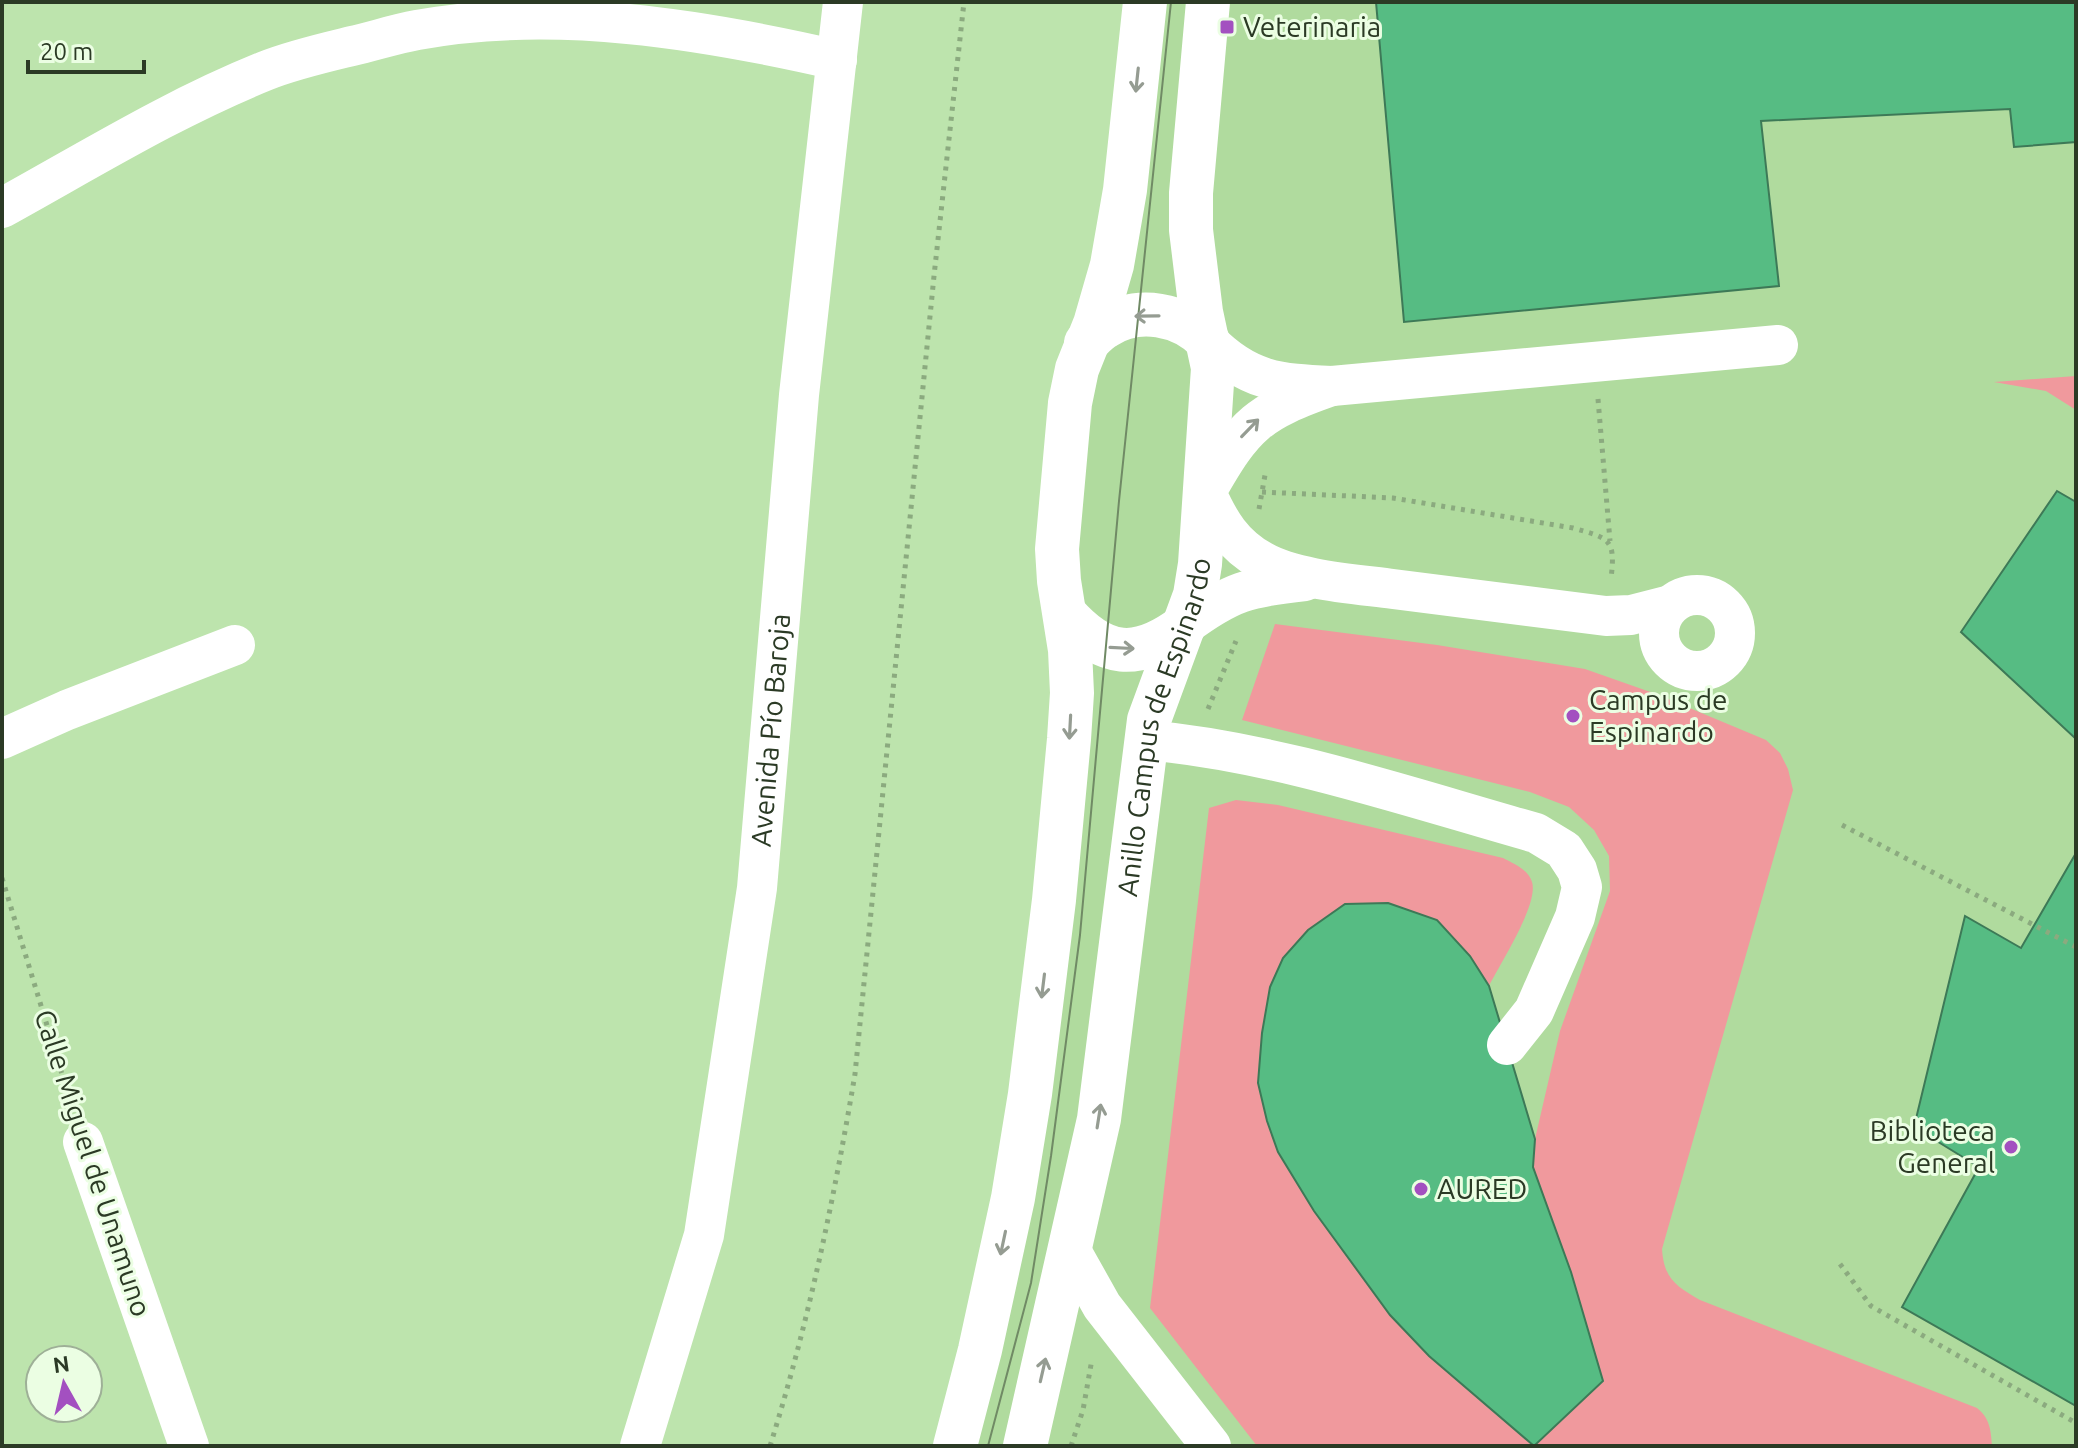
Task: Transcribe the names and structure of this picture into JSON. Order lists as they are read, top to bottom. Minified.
{"streets":{"main road":["Anillo Campus de Espinardo"],"street":["Avenida Pío Baroja","Calle Miguel de Unamuno"]},"places":{"transit":["Veterinaria"],"other":["Campus de Espinardo","Biblioteca General","AURED"]},"scale_bar":"20 m","north":"top"}
